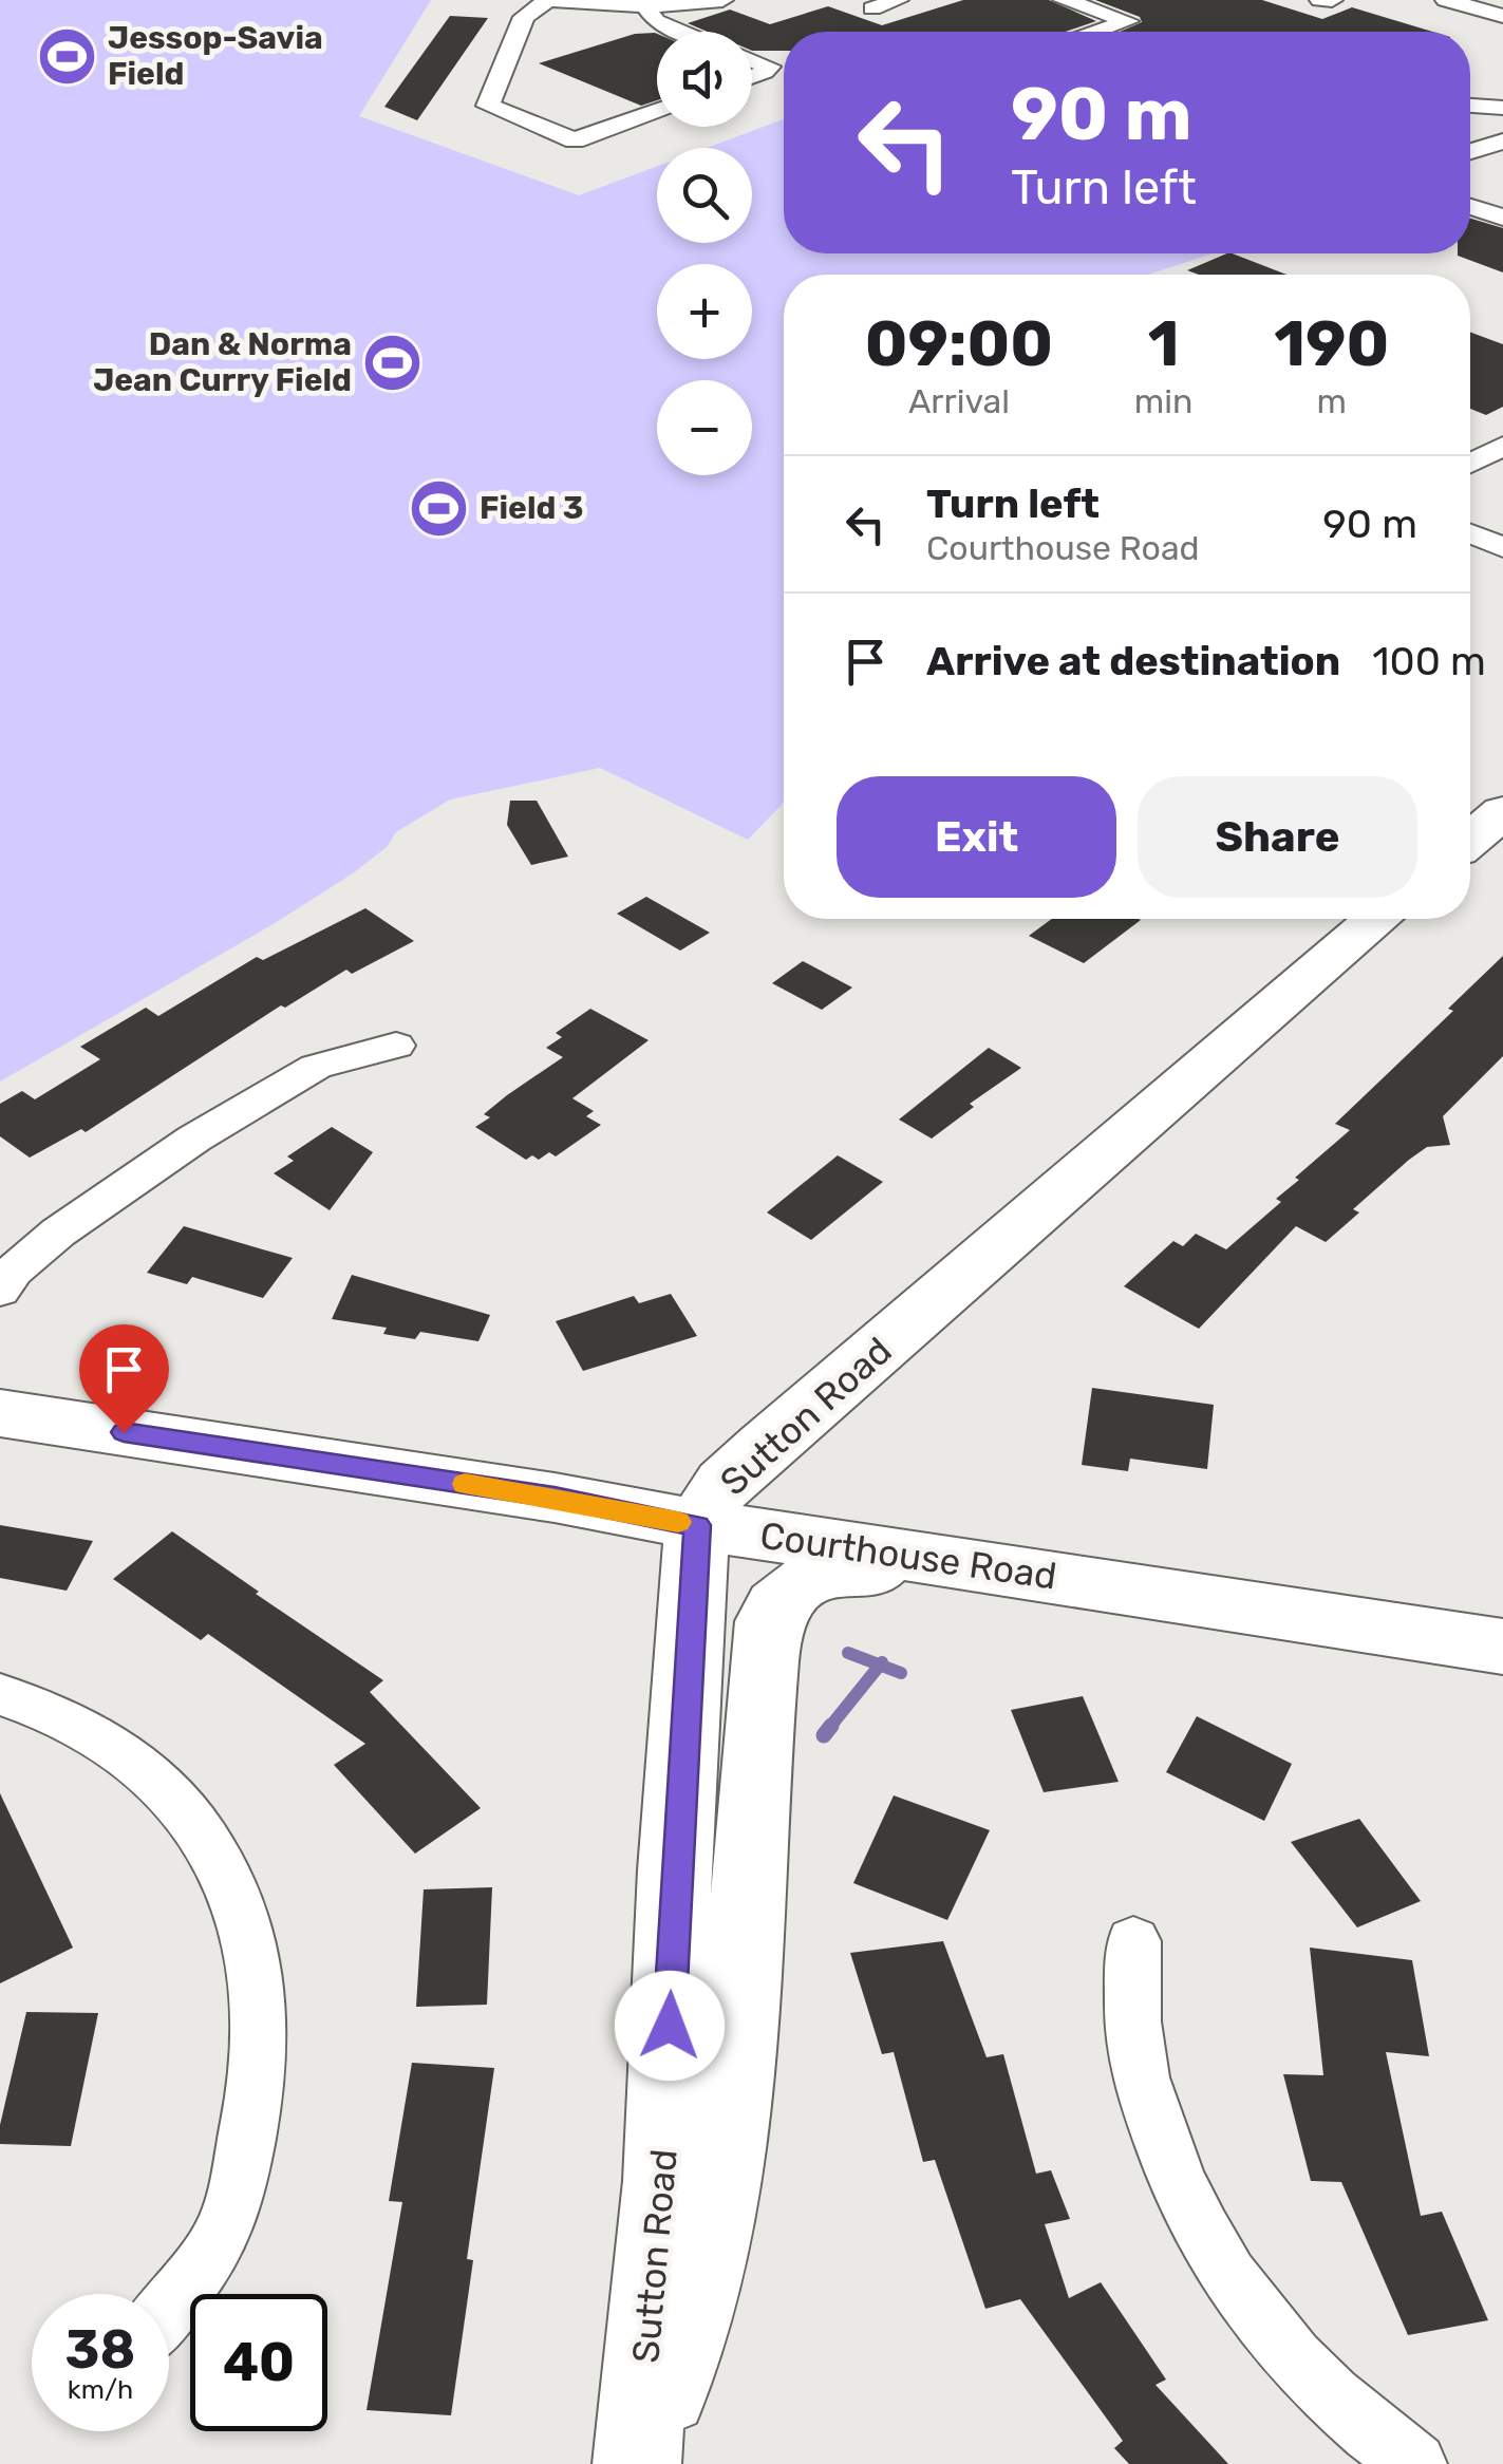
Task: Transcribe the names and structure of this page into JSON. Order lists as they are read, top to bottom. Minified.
{"streets":{"street":["Sutton Road","Courthouse Road"]},"crossings":[["Sutton Road","Courthouse Road"]],"places":{"sports":["Jessop-Savia Field","Dan & Norma Jean Curry Field","Field 3"]},"page":{"map_buttons":["+","−"],"turn":["90 m","Turn left"],"eta":["09:00","Arrival","1","min","190","m"],"list":[{"name":"Turn left","note":"Courthouse Road","value":"90 m"},{"name":"Arrive at destination","value":"100 m"}],"buttons":["Exit","Share"],"speed":"38 km/h","limit":"40"}}
